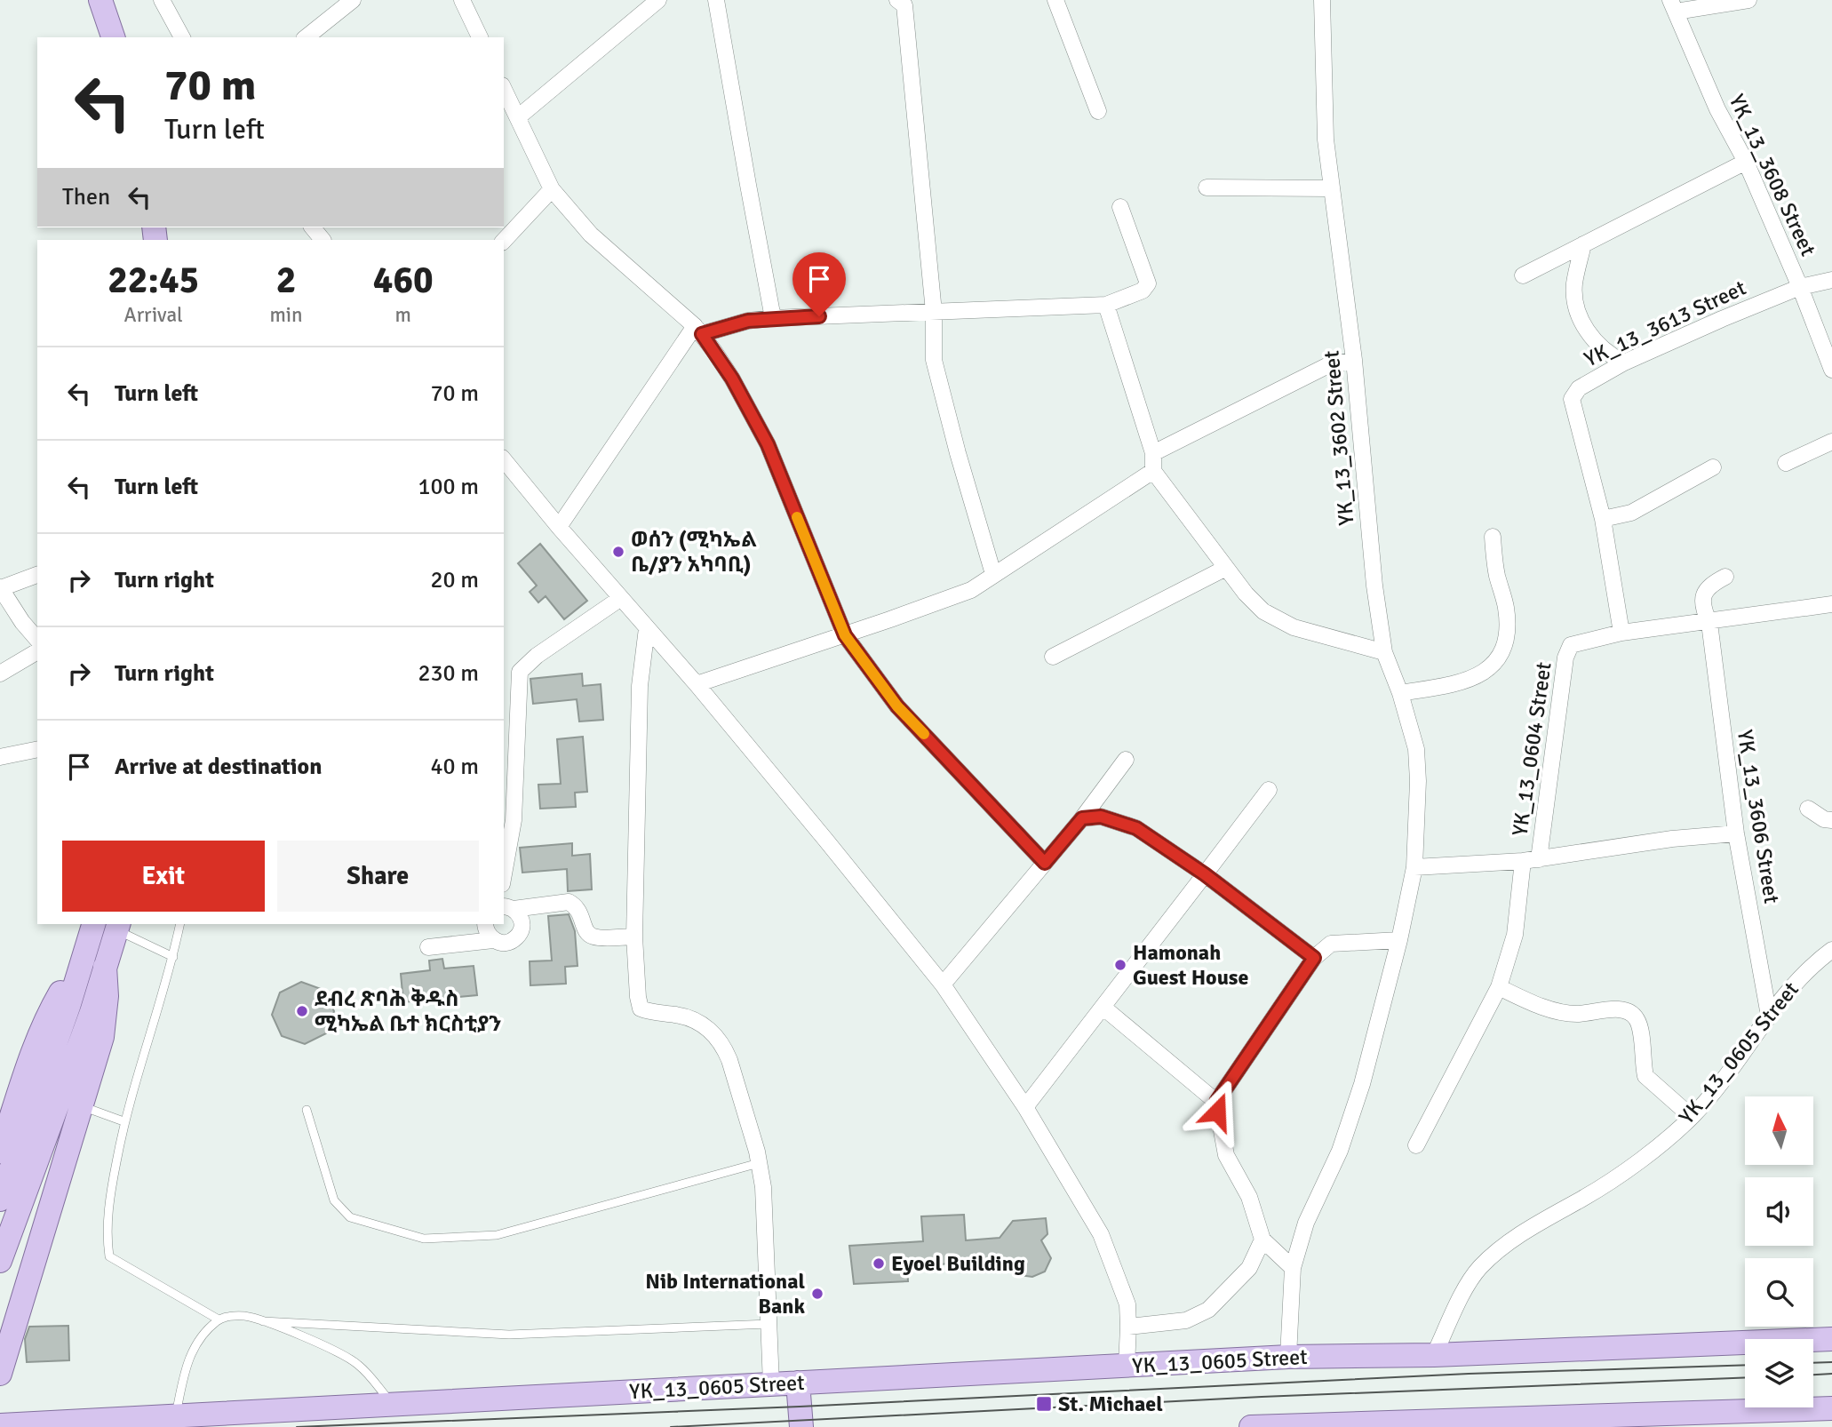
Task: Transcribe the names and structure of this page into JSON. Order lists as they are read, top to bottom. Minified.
{"streets":{"main road":["YK_13_0605 Street"],"street":["YK_13_3608 Street","YK_13_3613 Street","YK_13_3602 Street","YK_13_0604 Street","YK_13_3606 Street"]},"crossings":[["YK_13_3608 Street","YK_13_3613 Street"],["YK_13_3613 Street","YK_13_0604 Street"],["YK_13_3602 Street","YK_13_0605 Street"],["YK_13_3606 Street","YK_13_0605 Street"]],"places":{"other":["ወሰን (ሚካኤል ቤ/ያን አካባቢ)","Hamonah Guest House","ደብረ ጽባሕ ቅዱስ ሚካኤል ቤተ ክርስቲያን","Eyoel Building","Nib International Bank"],"transit":["St. Michael"]},"north":"top","page":{"turn":["70 m","Turn left"],"then":"Then","eta":["22:45","Arrival","2","min","460","m"],"list":[{"name":"Turn left","value":"70 m"},{"name":"Turn left","value":"100 m"},{"name":"Turn right","value":"20 m"},{"name":"Turn right","value":"230 m"},{"name":"Arrive at destination","value":"40 m"}],"buttons":["Exit","Share"]}}
